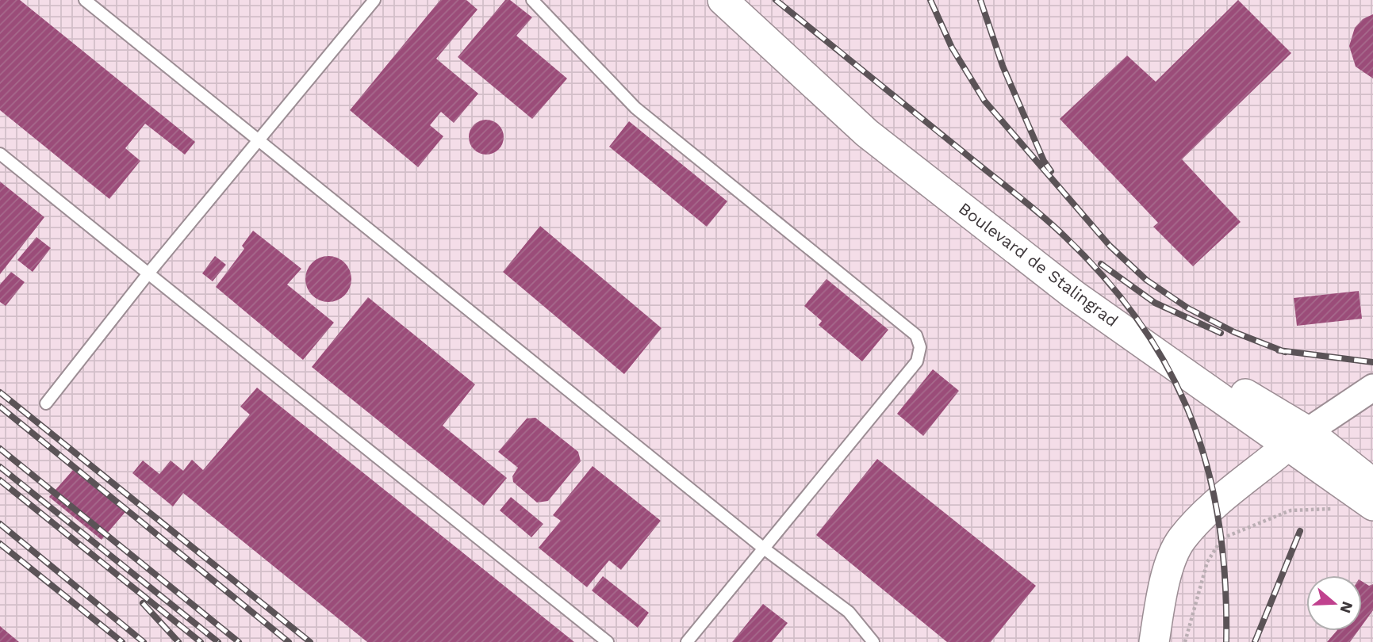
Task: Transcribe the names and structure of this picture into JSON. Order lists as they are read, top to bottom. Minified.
{"streets":{"main road":["Boulevard de Stalingrad"]},"north":"right"}
